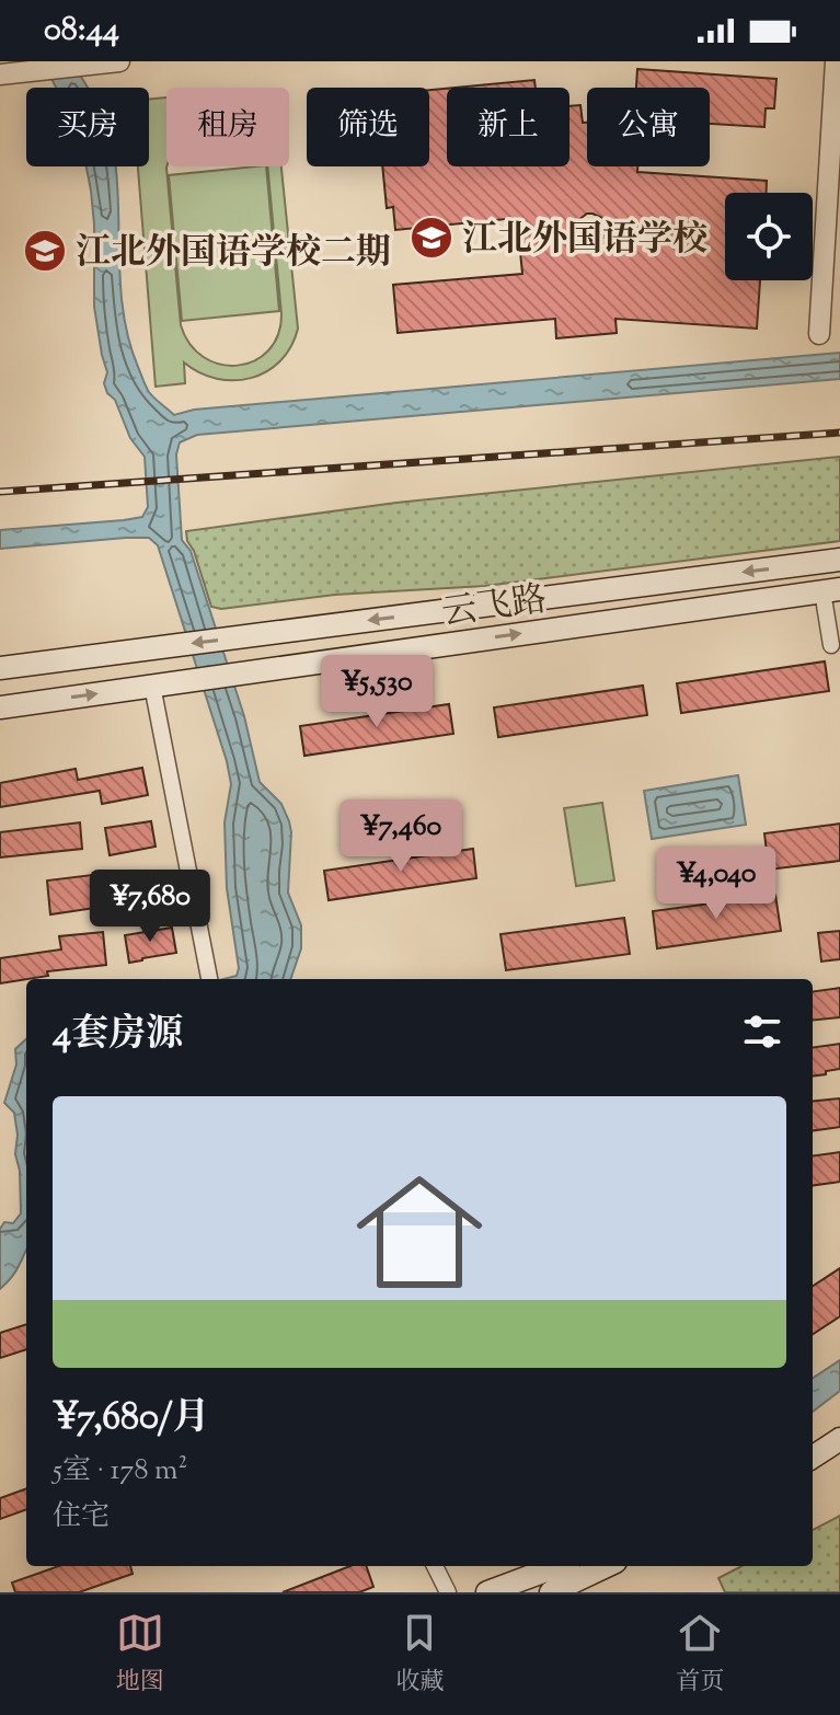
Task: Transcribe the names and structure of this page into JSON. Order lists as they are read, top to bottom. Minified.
{"streets":{"main road":["云飞路"]},"places":{"school or university":["江北外国语学校","江北外国语学校二期"]},"page":{"status":"08:44","chip":["买房","租房","筛选","新上","公寓"],"price":["¥5,530","¥7,460","¥4,040","¥7,680"],"heading":"4套房源","list":[{"name":"¥7,680/月","note":"5室 · 178 m² · 住宅"}],"tabs":["地图","收藏","首页"]}}
